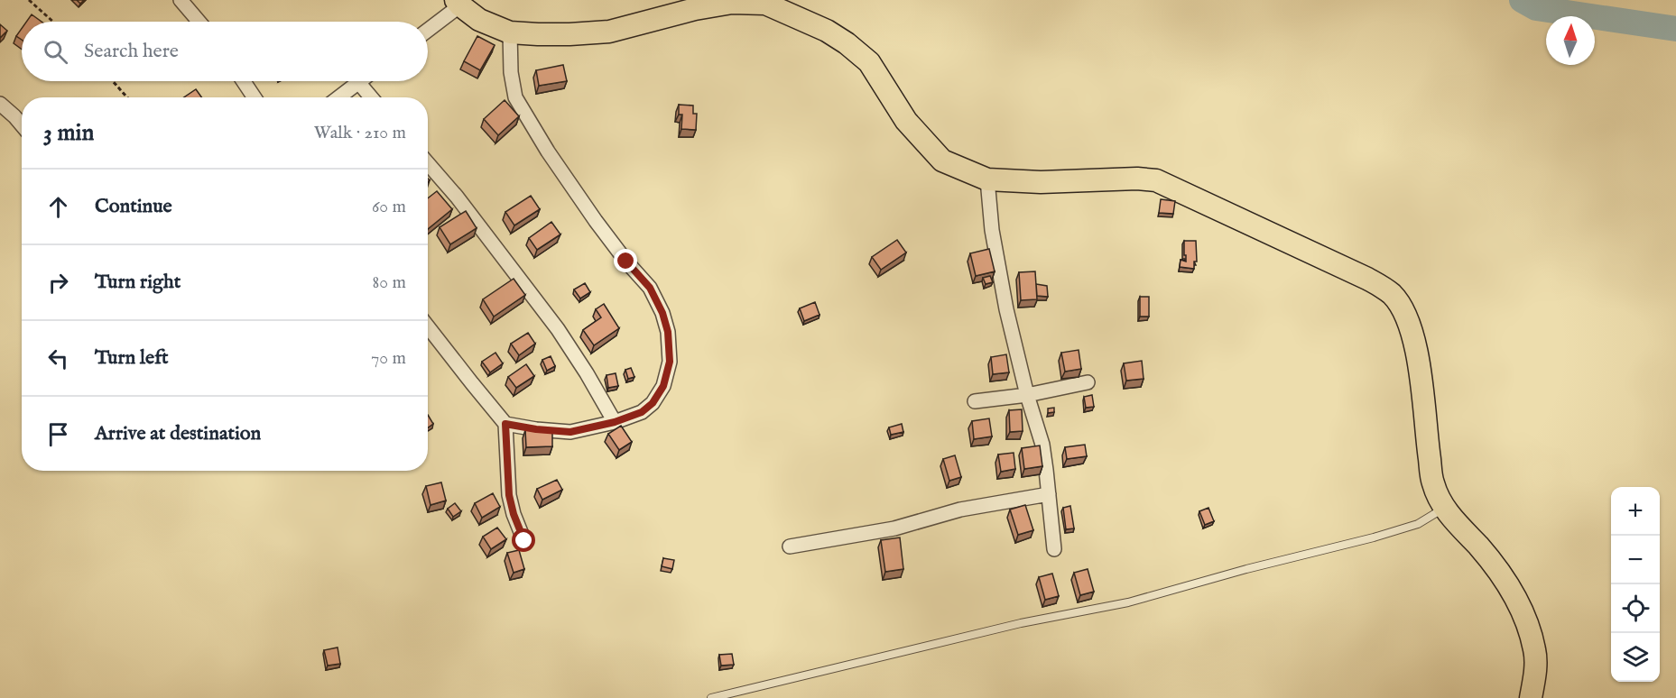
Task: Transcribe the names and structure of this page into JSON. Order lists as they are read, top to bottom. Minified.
{"north":"top","page":{"search":"Search here","heading":["3 min","Walk · 210 m"],"list":[["Continue","60 m"],["Turn right","80 m"],["Turn left","70 m"],"Arrive at destination"],"map_buttons":["+","−"]}}
